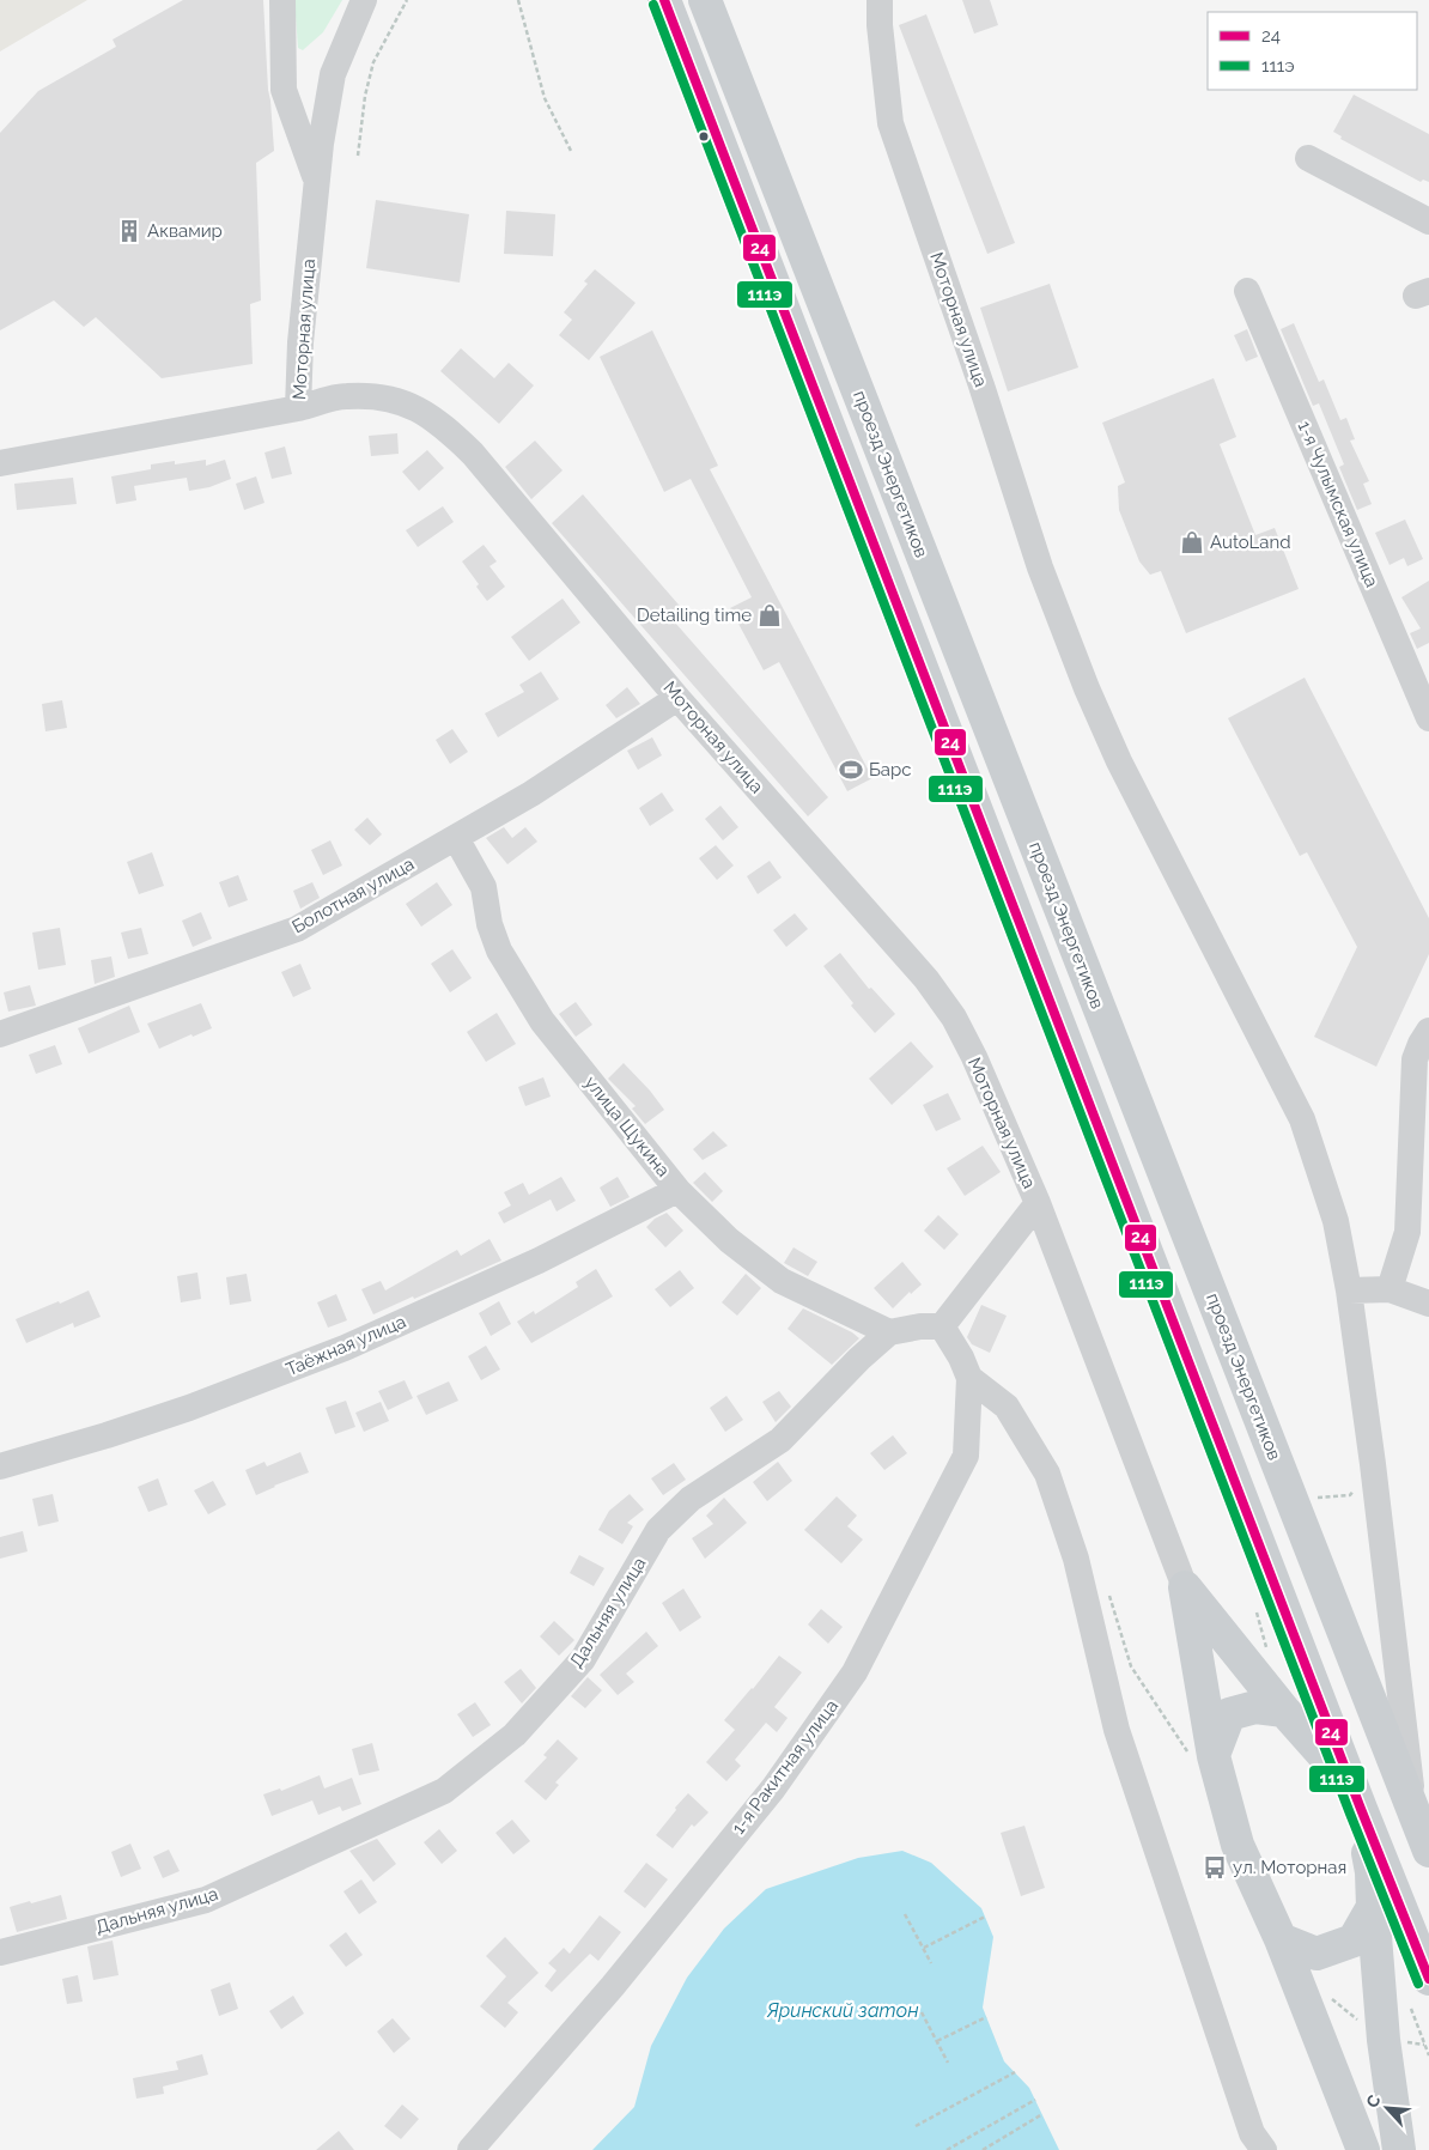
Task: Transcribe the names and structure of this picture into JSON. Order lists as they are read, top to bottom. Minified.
{"streets":{"main road":["проезд Энергетиков"],"street":["Моторная улица","1-я Чулымская улица","Болотная улица","улица Щукина","Таёжная улица","Дальняя улица","1-я Ракитная улица"]},"crossings":[["Моторная улица","проезд Энергетиков"],["Моторная улица","Болотная улица"],["Болотная улица","улица Щукина"],["улица Щукина","Таёжная улица"],["улица Щукина","Дальняя улица"]],"water":["Яринский затон"],"places":{"building":["Аквамир"],"shop":["AutoLand","Detailing time"],"sports":["Барс"],"bus stop":["ул. Моторная"]},"lines":["transit line 24","transit line 111э"],"legend":["24","111э"],"north":"top left"}
